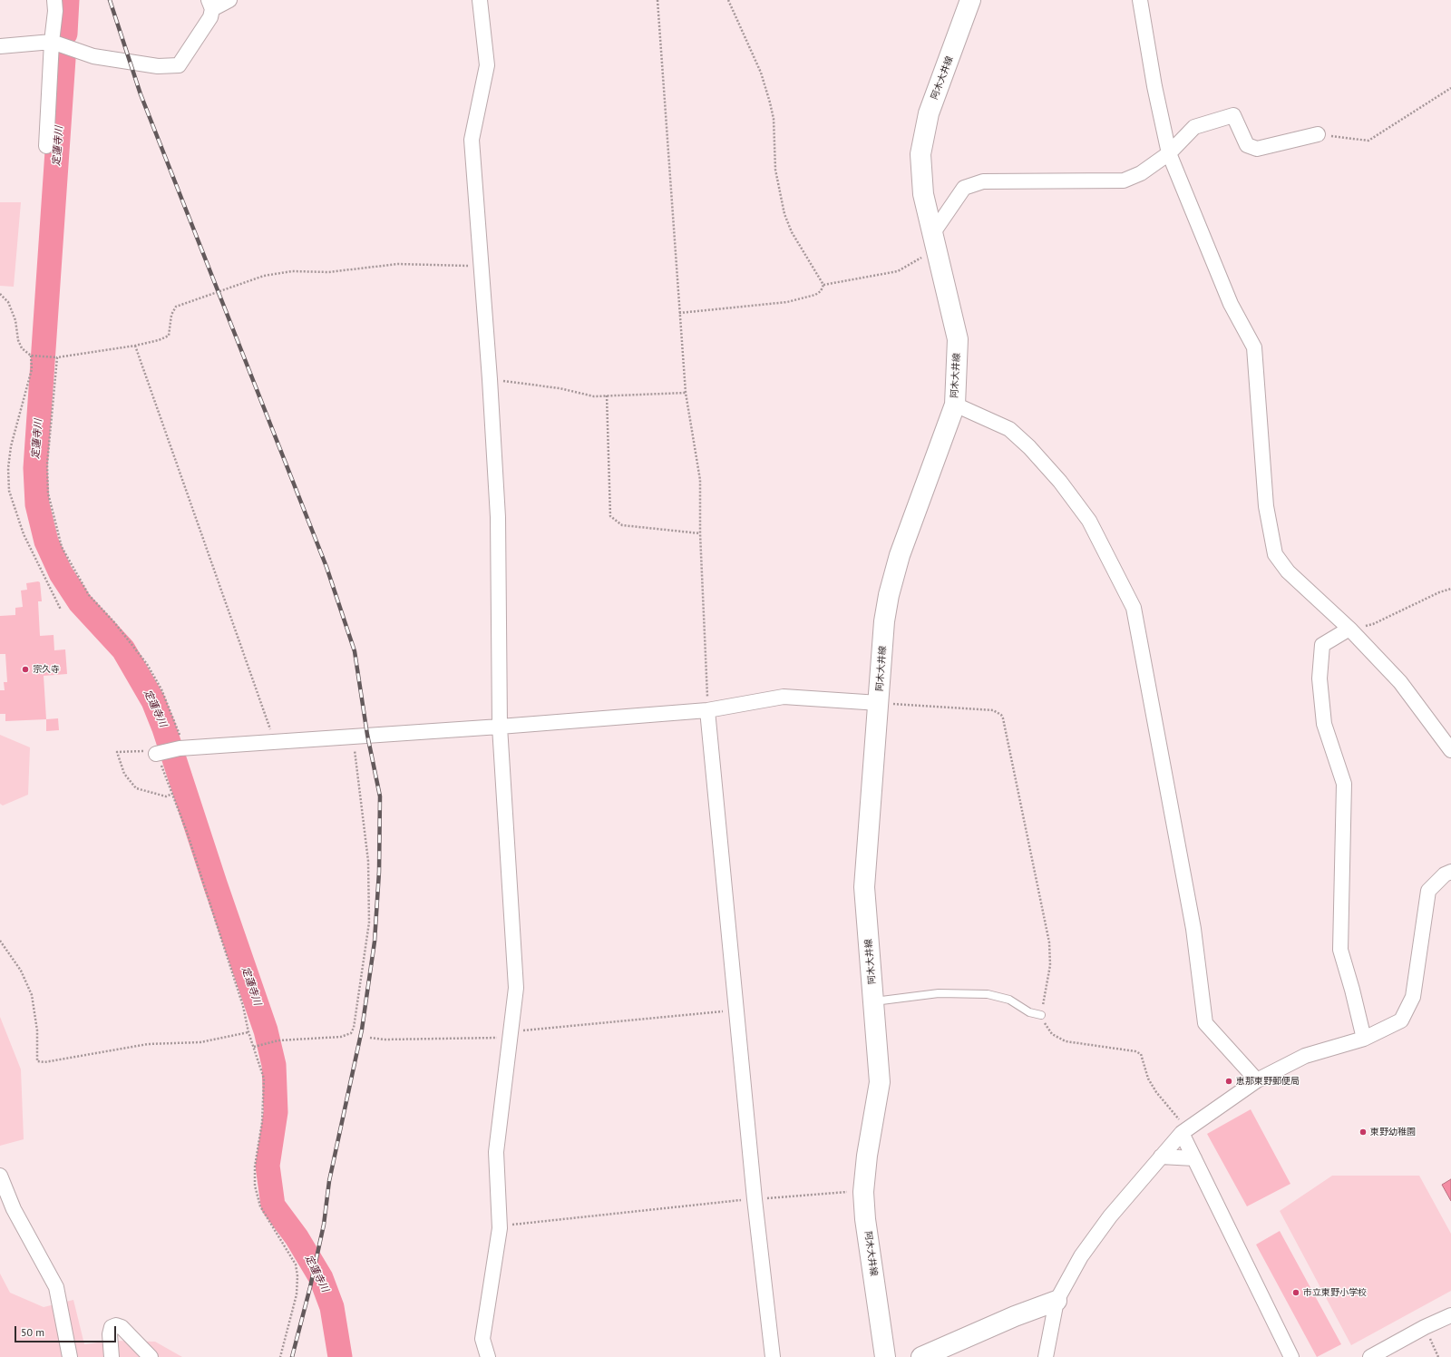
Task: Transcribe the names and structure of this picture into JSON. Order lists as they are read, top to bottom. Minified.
{"streets":{"main road":["阿木大井線"]},"water":["定蓮寺川"],"places":["宗久寺","恵那東野郵便局","東野幼稚園","市立東野小学校"],"scale_bar":"50 m"}
